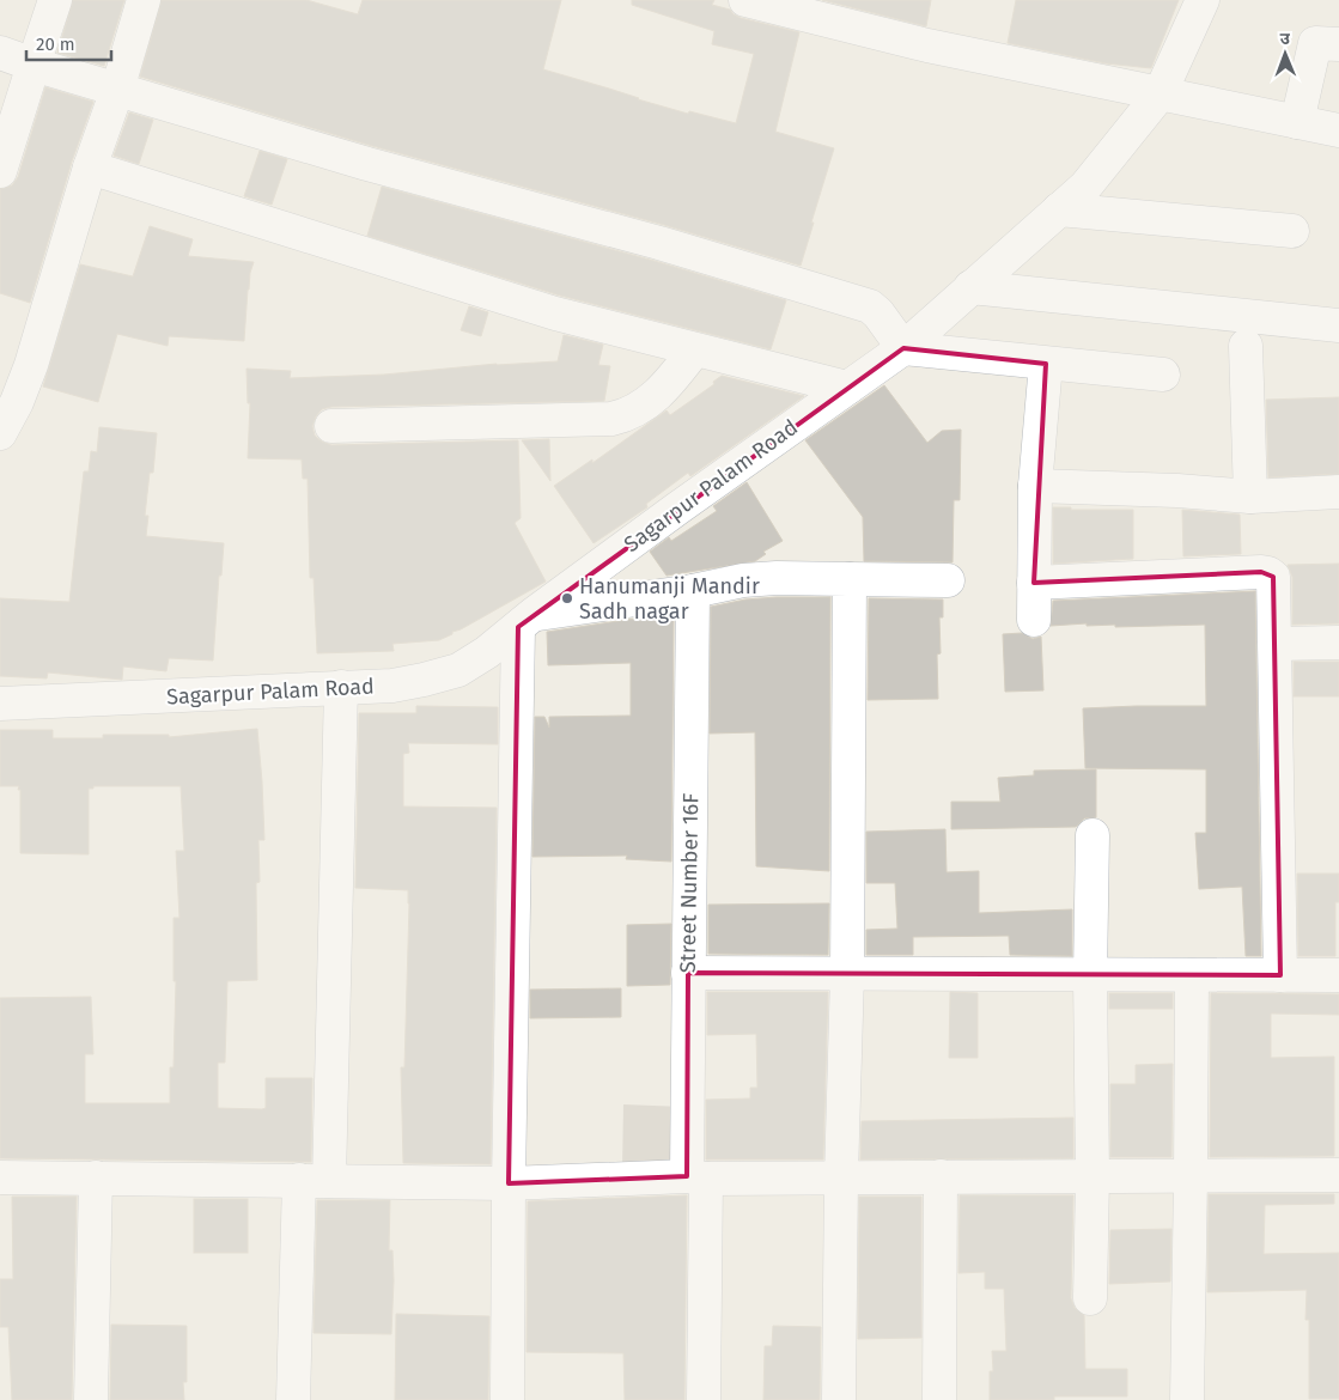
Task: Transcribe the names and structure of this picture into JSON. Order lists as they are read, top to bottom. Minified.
{"streets":{"street":["Sagarpur Palam Road","Street Number 16F"]},"places":["Hanumanji Mandir Sadh nagar"],"scale_bar":"20 m","north":"top"}
